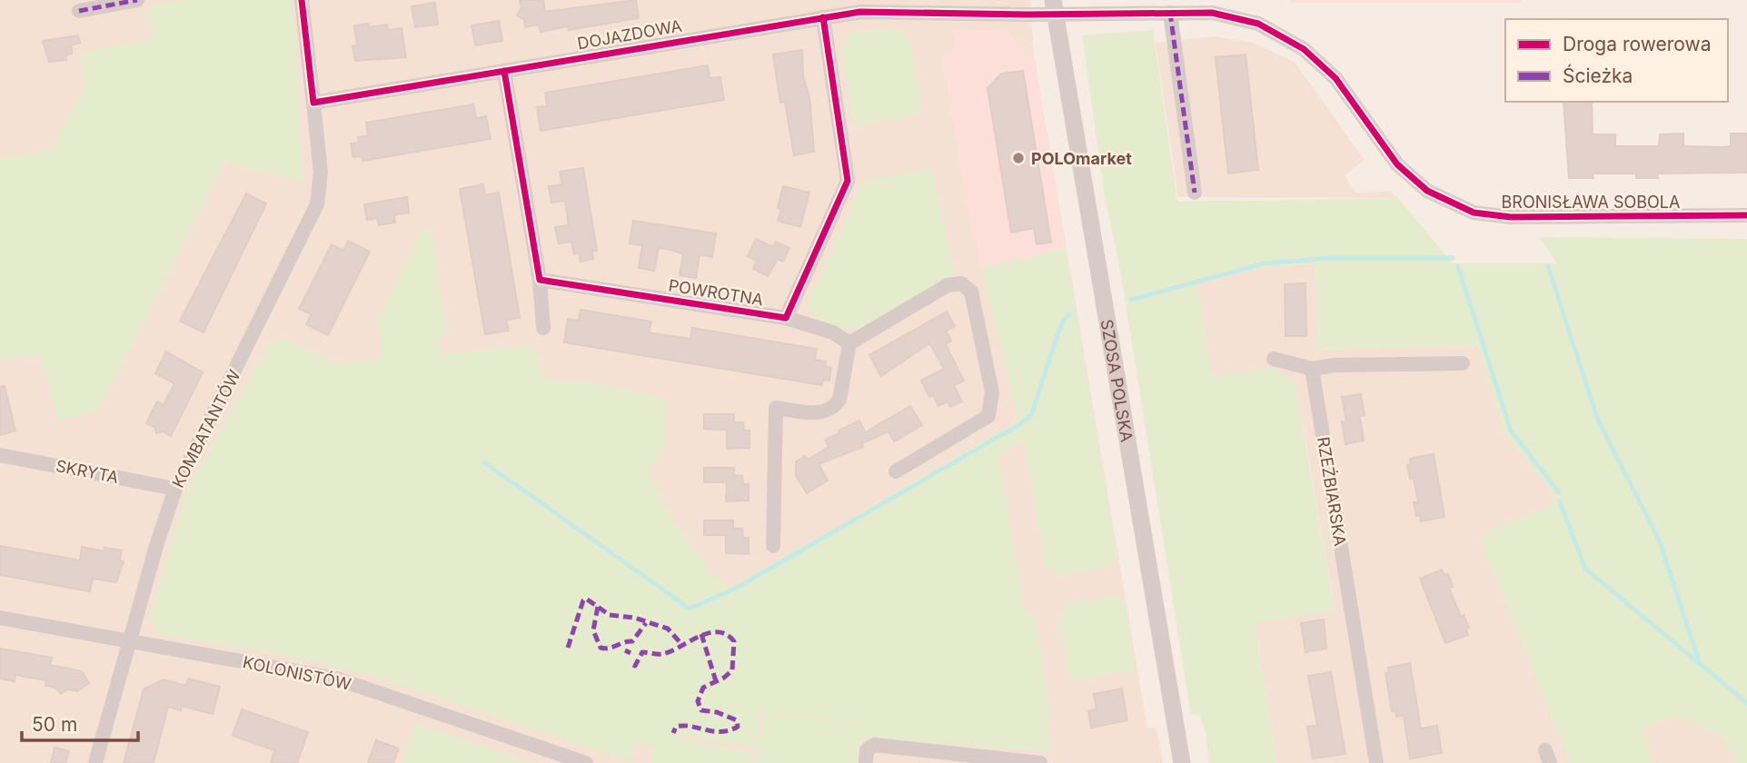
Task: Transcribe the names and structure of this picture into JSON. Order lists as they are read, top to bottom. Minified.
{"streets":{"street":["DOJAZDOWA","BRONISŁAWA SOBOLA","POWROTNA","SZOSA POLSKA","KOMBATANTÓW","SKRYTA","RZEŹBIARSKA","KOLONISTÓW"]},"crossings":[["DOJAZDOWA","BRONISŁAWA SOBOLA"],["DOJAZDOWA","SZOSA POLSKA"],["DOJAZDOWA","KOMBATANTÓW"],["BRONISŁAWA SOBOLA","SZOSA POLSKA"],["KOMBATANTÓW","SKRYTA"],["KOMBATANTÓW","KOLONISTÓW"]],"places":["POLOmarket"],"legend":["Droga rowerowa","Ścieżka"],"scale_bar":"50 m"}
